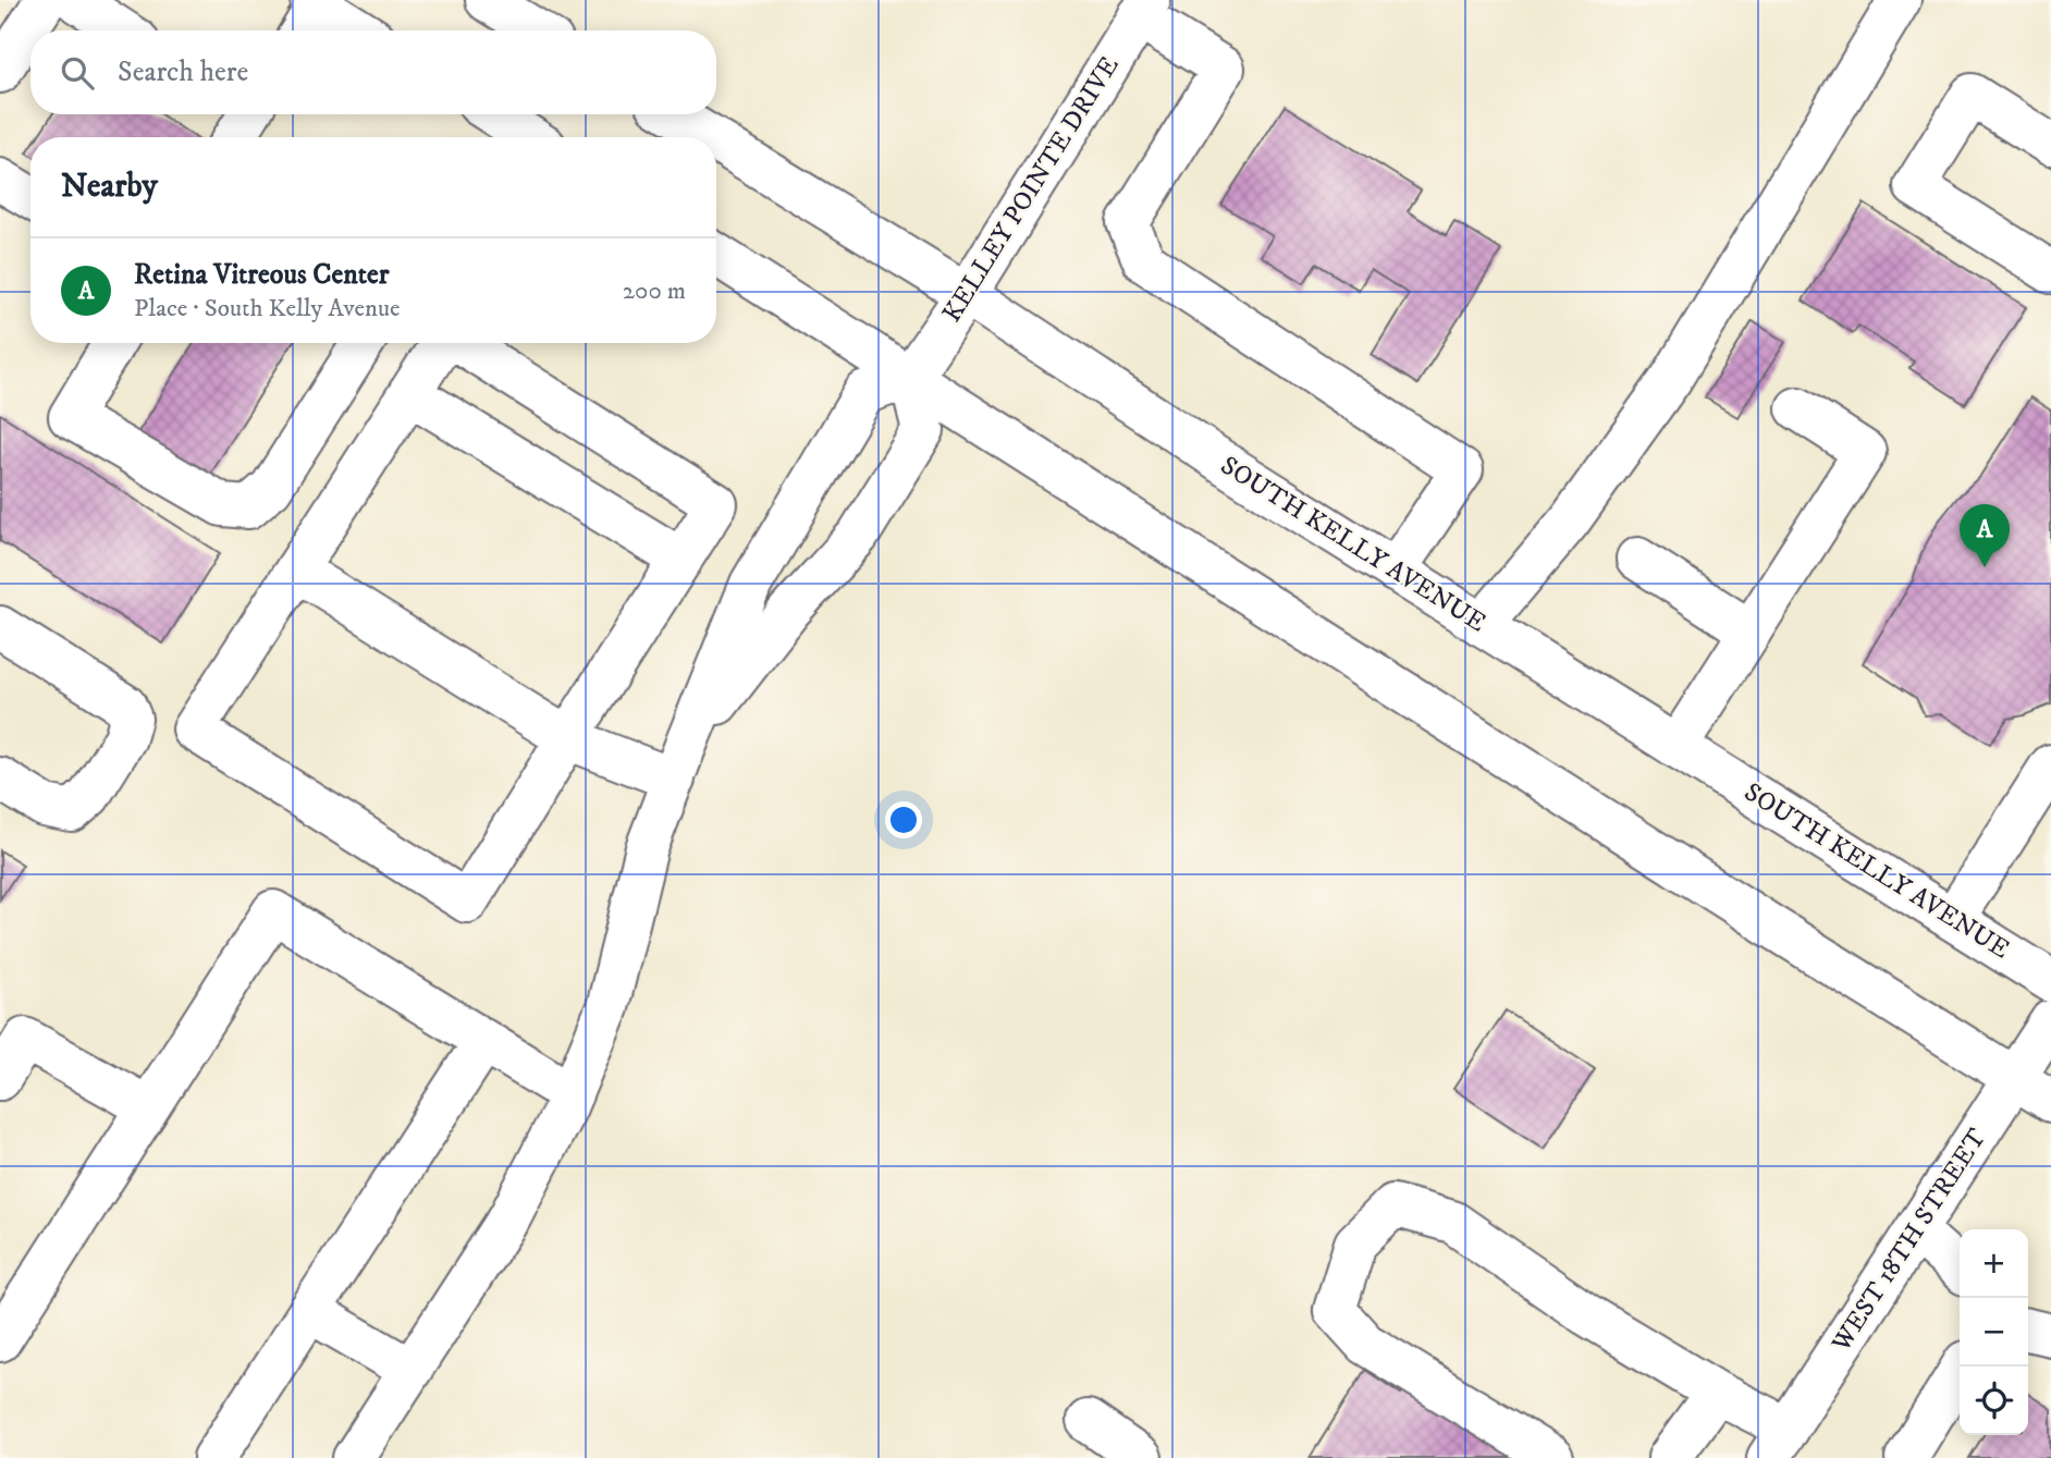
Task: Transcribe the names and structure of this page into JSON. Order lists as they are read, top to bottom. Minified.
{"streets":{"main road":["KELLEY POINTE DRIVE","SOUTH KELLY AVENUE","WEST 18TH STREET"]},"crossings":[["KELLEY POINTE DRIVE","SOUTH KELLY AVENUE"]],"page":{"search":"Search here","heading":"Nearby","list":[{"mark":"A","name":"Retina Vitreous Center","note":"Place · South Kelly Avenue","value":"200 m"}],"pins":"A","map_buttons":["+","−"]}}
